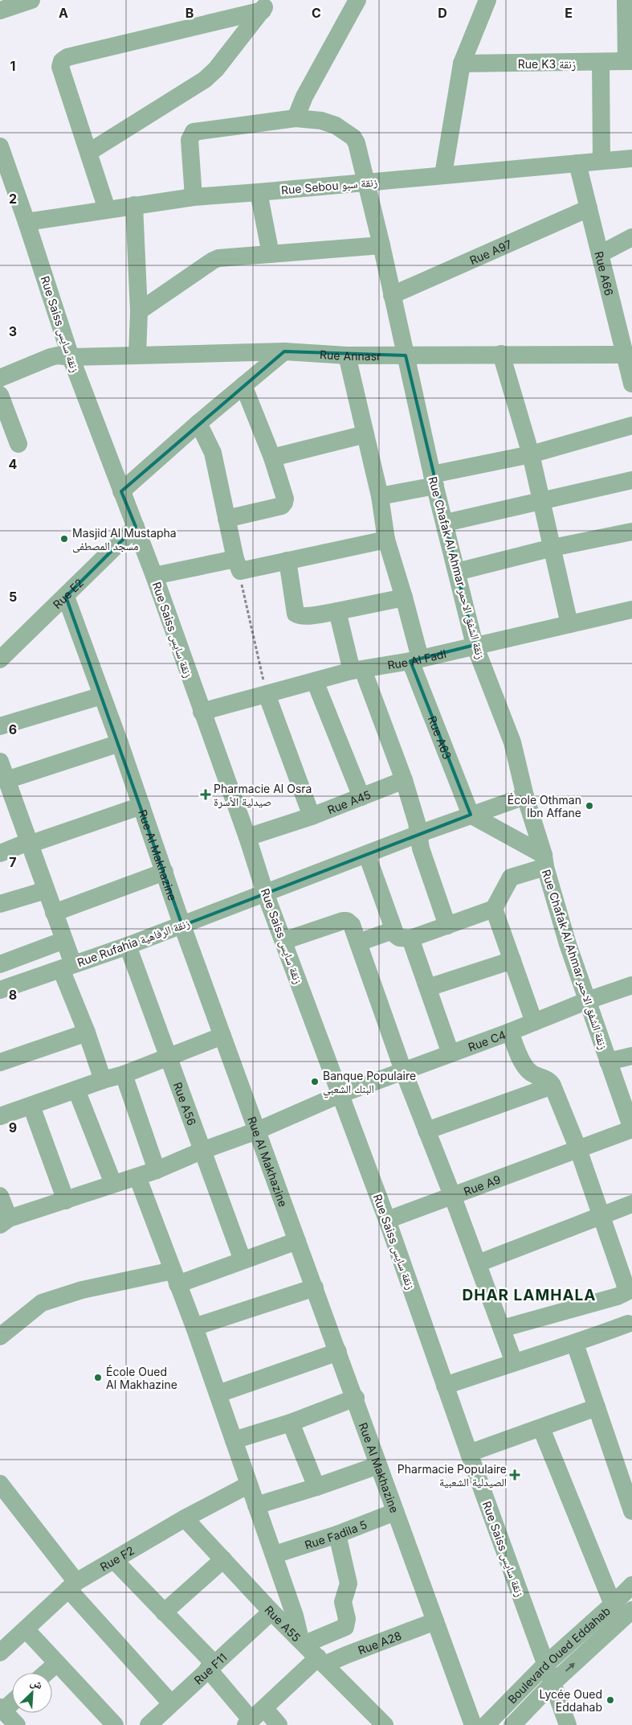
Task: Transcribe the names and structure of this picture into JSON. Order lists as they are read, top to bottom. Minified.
{"streets":{"street":["Rue K3 زنقة","Rue Sebou زنقة سبو","Rue A97","Rue A66","Rue Saiss زنقة سايس","Rue Annasr","Rue Chafak Al Ahmar زنقة الشفق الاحمر","Rue E2","Rue Al Fadl","Rue A63","Rue A45","Rue Al Makhazine","Rue Rufahia زنقة الرفاهية","Rue C4","Rue A56","Rue A9","Rue Fadila 5","Rue F2","Rue A55","Rue A28","Boulevard Oued Eddahab","Rue F11"]},"crossings":[["Rue Sebou زنقة سبو","Rue A66"],["Rue Sebou زنقة سبو","Rue Saiss زنقة سايس"],["Rue Sebou زنقة سبو","Rue Chafak Al Ahmar زنقة الشفق الاحمر"],["Rue A97","Rue A66"],["Rue A97","Rue Chafak Al Ahmar زنقة الشفق الاحمر"],["Rue A66","Rue Annasr"],["Rue Saiss زنقة سايس","Rue Annasr"],["Rue Saiss زنقة سايس","Rue E2"],["Rue Saiss زنقة سايس","Rue Al Fadl"],["Rue Saiss زنقة سايس","Rue A45"],["Rue Saiss زنقة سايس","Rue Rufahia زنقة الرفاهية"],["Rue Saiss زنقة سايس","Rue C4"],["Rue Saiss زنقة سايس","Rue A9"],["Rue Saiss زنقة سايس","Boulevard Oued Eddahab"],["Rue Annasr","Rue Chafak Al Ahmar زنقة الشفق الاحمر"],["Rue Annasr","Rue A63"],["Rue Chafak Al Ahmar زنقة الشفق الاحمر","Rue Al Fadl"],["Rue Chafak Al Ahmar زنقة الشفق الاحمر","Rue Rufahia زنقة الرفاهية"],["Rue Chafak Al Ahmar زنقة الشفق الاحمر","Rue C4"],["Rue Chafak Al Ahmar زنقة الشفق الاحمر","Rue A9"],["Rue E2","Rue Al Makhazine"],["Rue Al Fadl","Rue A63"],["Rue A63","Rue Rufahia زنقة الرفاهية"],["Rue Al Makhazine","Rue Rufahia زنقة الرفاهية"],["Rue Al Makhazine","Rue C4"],["Rue Al Makhazine","Rue Fadila 5"],["Rue Al Makhazine","Rue A28"],["Rue Rufahia زنقة الرفاهية","Rue A56"],["Rue C4","Rue A56"],["Rue F2","Rue A55"],["Rue A55","Rue A28"],["Rue A55","Rue F11"]],"districts":["DHAR LAMHALA"],"places":{"other":["Masjid Al Mustapha مسجد المصطفى","École Othman Ibn Affane","Banque Populaire البنك الشعبي","École Oued Al Makhazine","Lycée Oued Eddahab"],"health":["Pharmacie Al Osra صيدلية الأسرة","Pharmacie Populaire الصيدلية الشعبية"]},"north":"top right","grid":{"columns":["A","B","C","D","E"],"rows":["1","2","3","4","5","6","7","8","9"]}}
